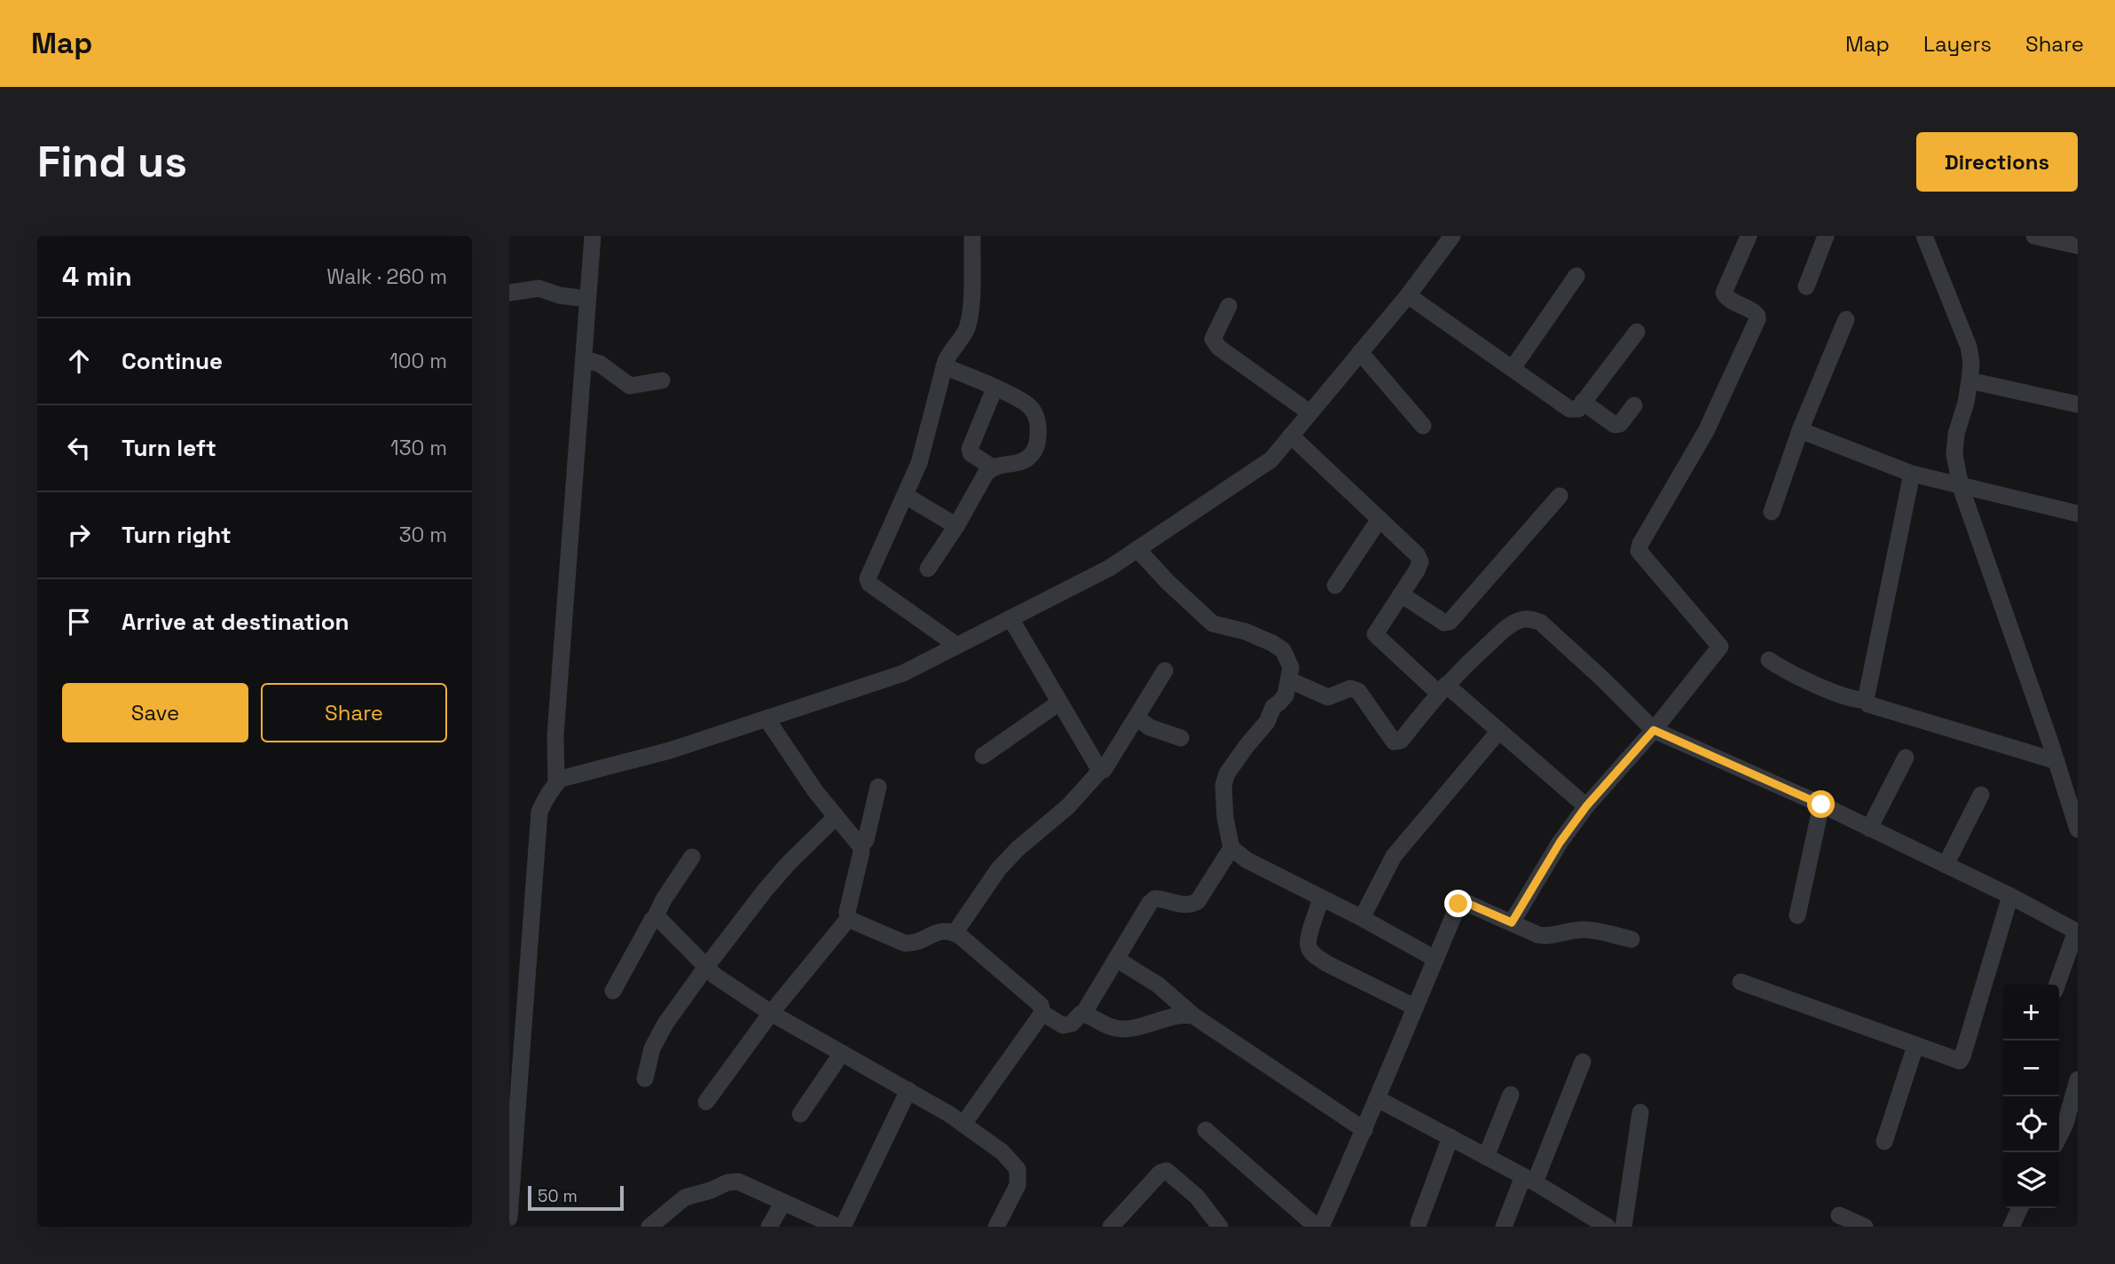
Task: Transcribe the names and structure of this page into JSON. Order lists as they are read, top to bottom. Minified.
{"scale_bar":"50 m","page":{"header":"Map","nav":["Map","Layers","Share"],"buttons":["Directions",["Save","Share"]],"title":"Find us","heading":["4 min","Walk · 260 m"],"list":[["Continue","100 m"],["Turn left","130 m"],["Turn right","30 m"],"Arrive at destination"],"map_buttons":["+","−"],"scale":"50 m"}}
